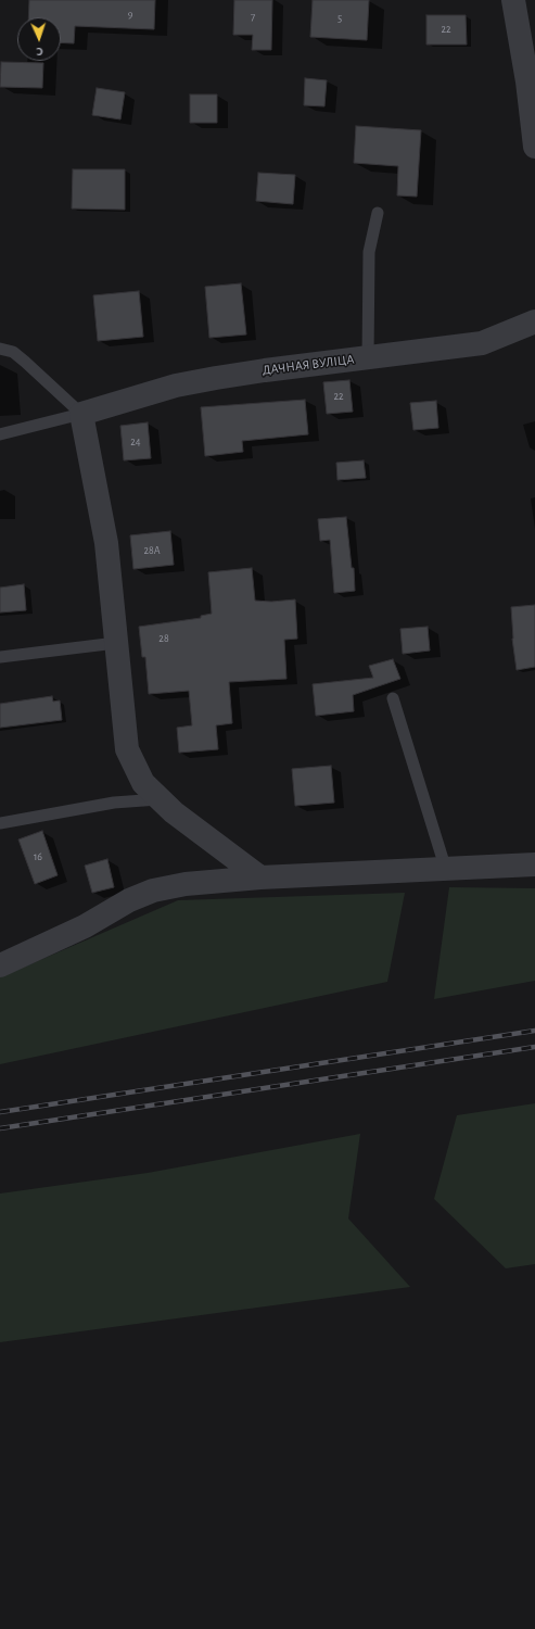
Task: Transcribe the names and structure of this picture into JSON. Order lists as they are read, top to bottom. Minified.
{"streets":{"street":["ДАЧНАЯ ВУЛІЦА"]},"house_numbers":["9","7","5","22","22","24","28А","28","16"],"north":"bottom"}
